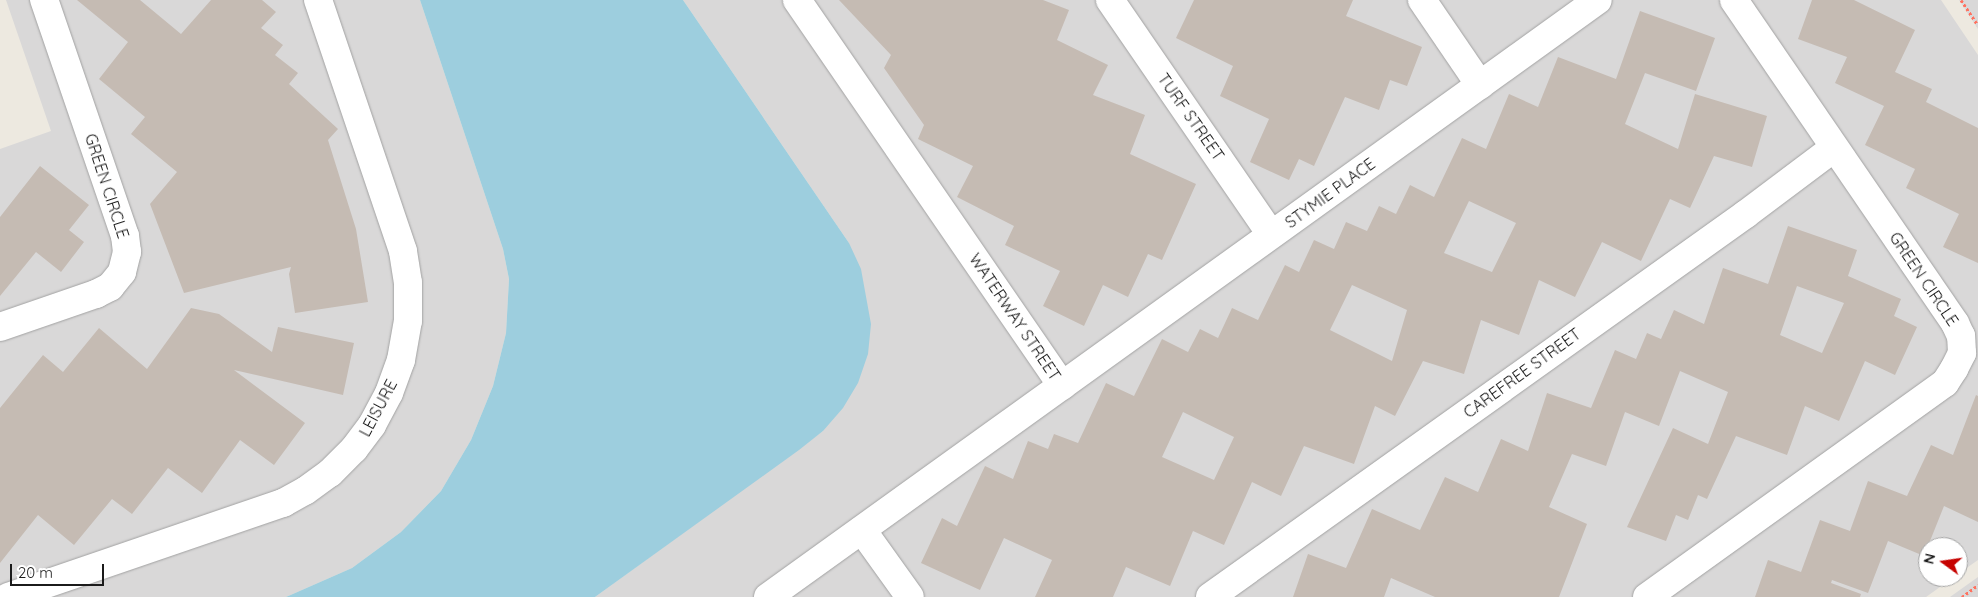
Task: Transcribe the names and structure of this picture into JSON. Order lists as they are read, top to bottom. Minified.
{"streets":{"street":["TURF STREET","GREEN CIRCLE","STYMIE PLACE","WATERWAY STREET","CAREFREE STREET","LEISURE"]},"crossings":[["TURF STREET","STYMIE PLACE"],["GREEN CIRCLE","CAREFREE STREET"],["STYMIE PLACE","WATERWAY STREET"]],"scale_bar":"20 m","north":"left"}
